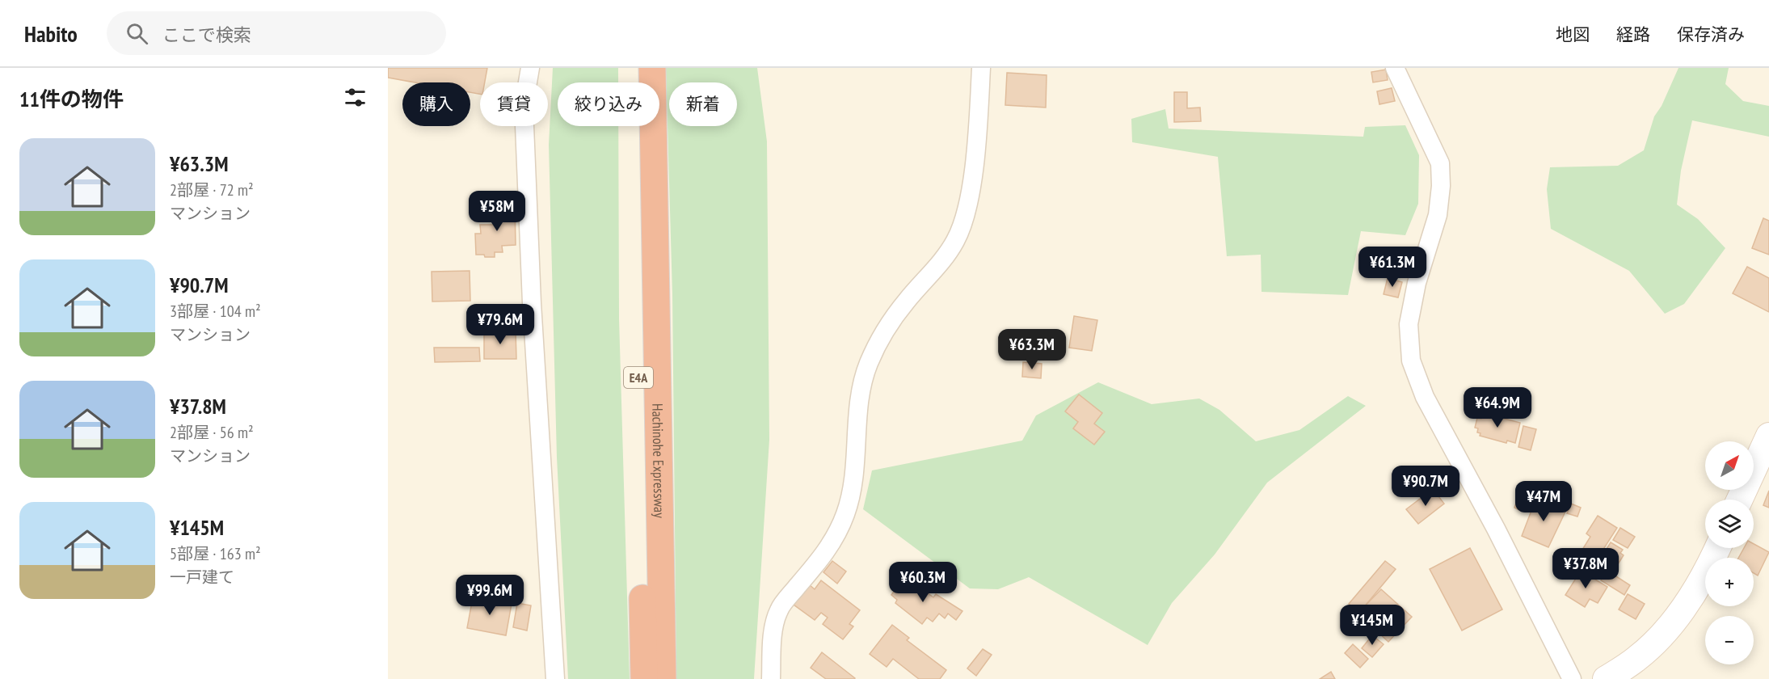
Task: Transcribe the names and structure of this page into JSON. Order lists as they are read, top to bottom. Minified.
{"streets":{"highway":["E4A","Hachinohe Expressway"]},"north":"top right","page":{"header":"Habito","search":"ここで検索","nav":["地図","経路","保存済み"],"heading":"11件の物件","chip":["購入","賃貸","絞り込み","新着"],"list":[{"name":"¥63.3M","note":"2部屋 · 72 m² · マンション"},{"name":"¥90.7M","note":"3部屋 · 104 m² · マンション"},{"name":"¥37.8M","note":"2部屋 · 56 m² · マンション"},{"name":"¥145M","note":"5部屋 · 163 m² · 一戸建て"}],"price":["¥58M","¥61.3M","¥79.6M","¥63.3M","¥64.9M","¥90.7M","¥47M","¥37.8M","¥60.3M","¥99.6M","¥145M"],"map_buttons":["+","−"]}}
